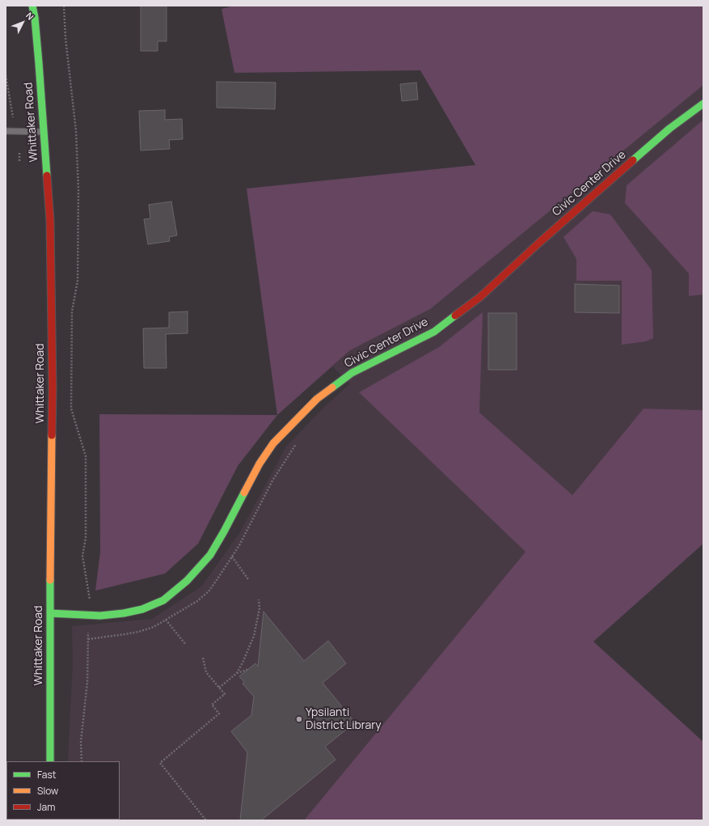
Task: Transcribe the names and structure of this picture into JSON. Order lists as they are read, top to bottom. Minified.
{"streets":{"street":["Whittaker Road","Civic Center Drive"]},"crossings":[["Whittaker Road","Civic Center Drive"]],"places":["Ypsilanti District Library"],"legend":["Fast","Slow","Jam"],"north":"top right"}
